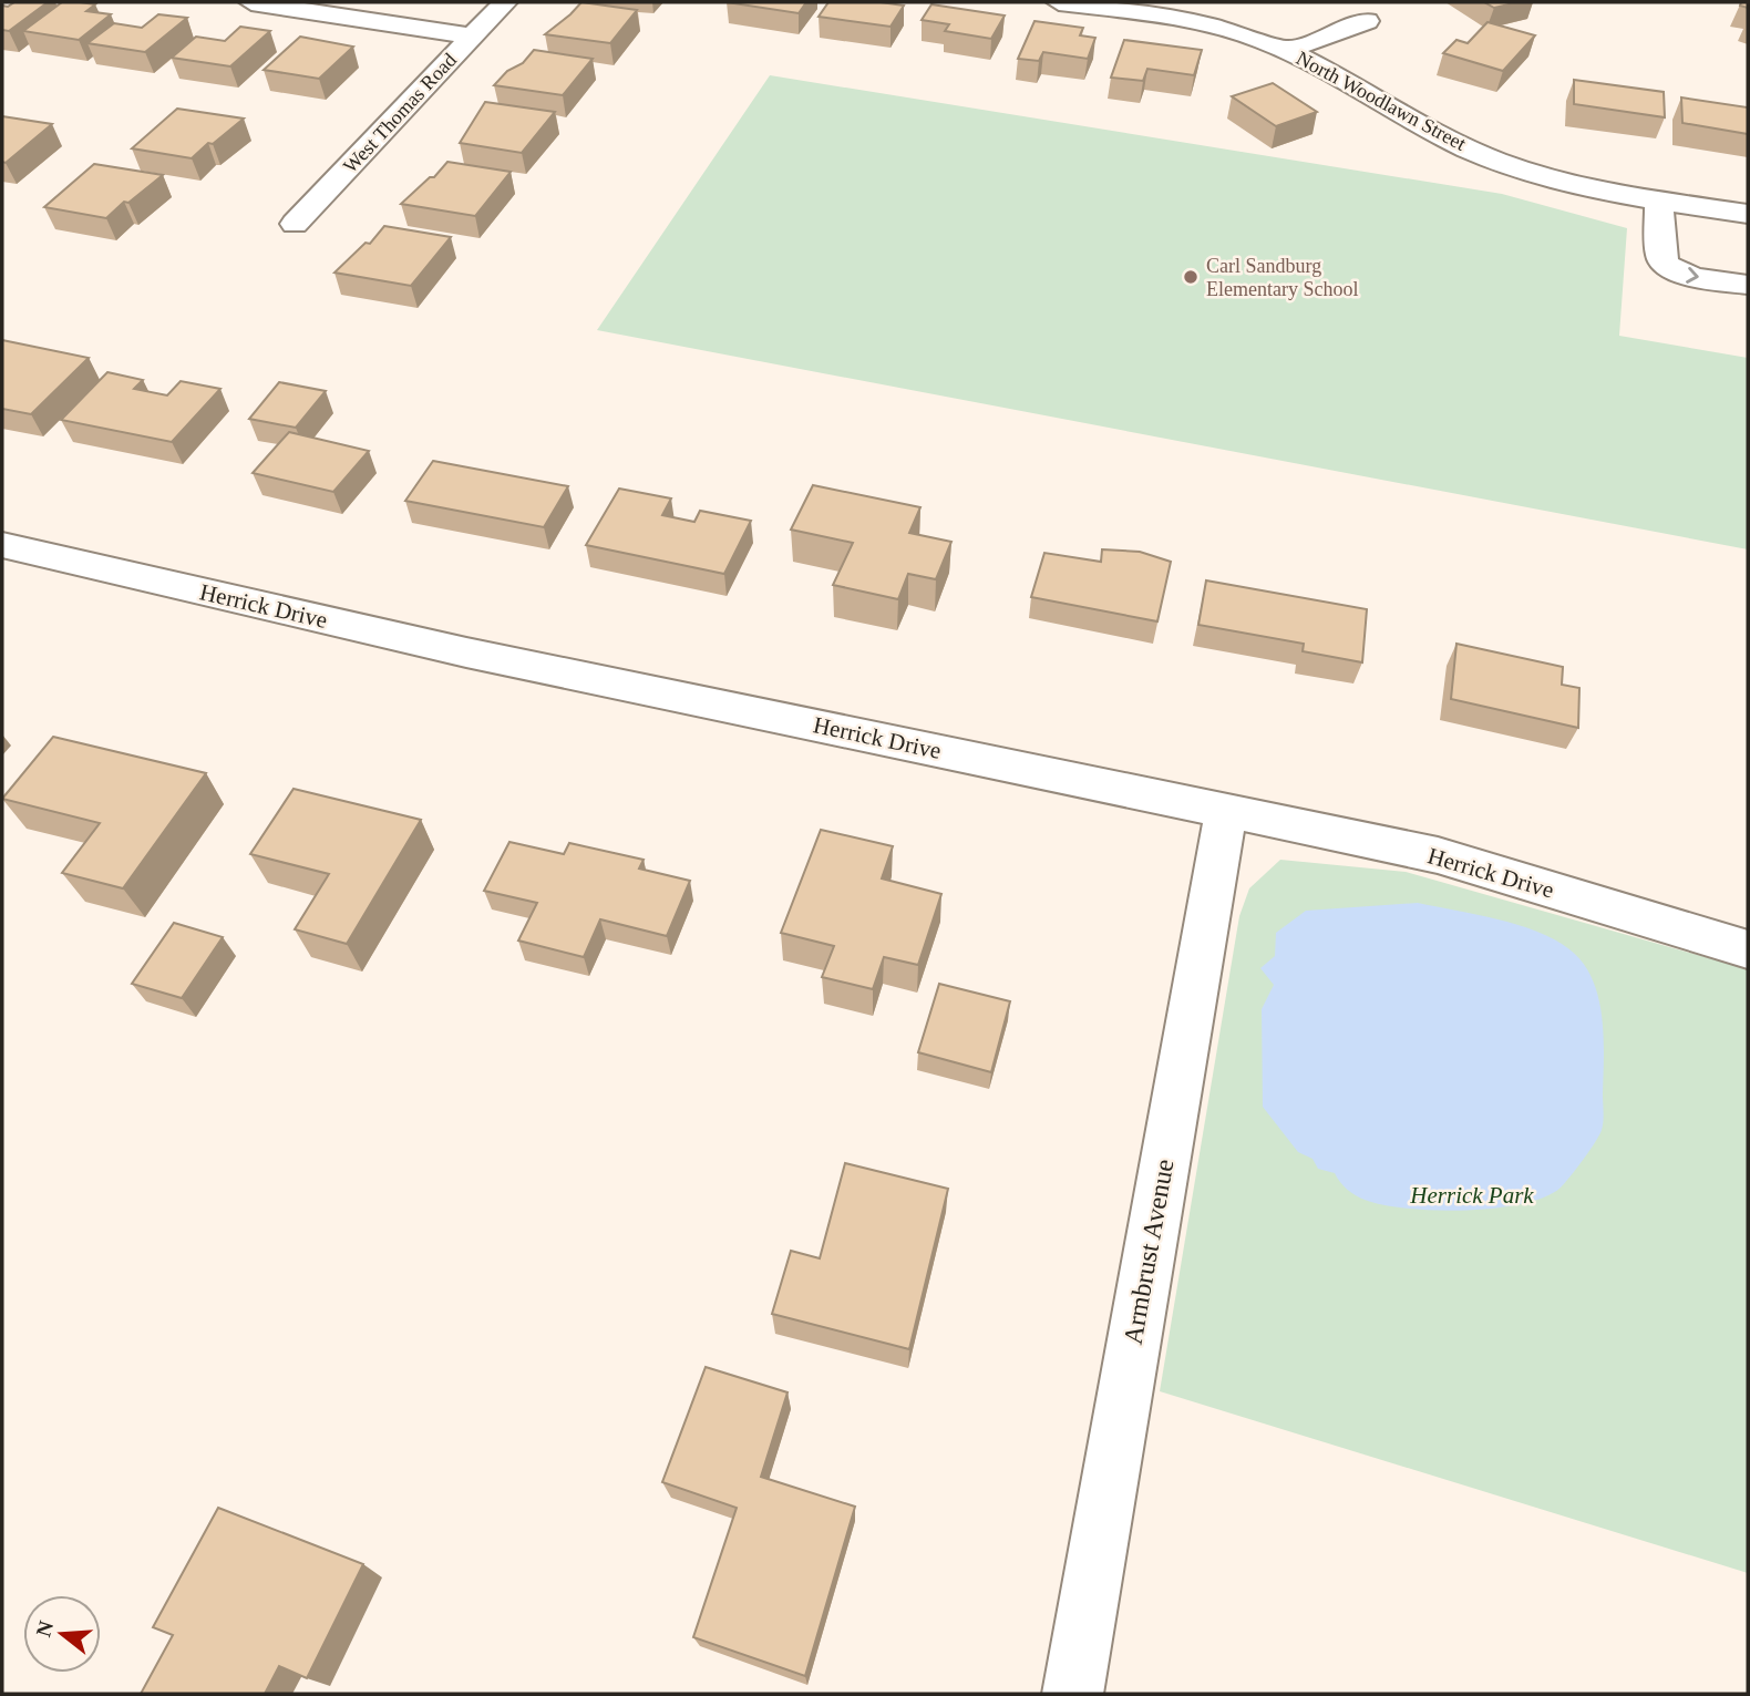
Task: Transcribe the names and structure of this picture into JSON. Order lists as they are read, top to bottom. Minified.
{"streets":{"street":["North Woodlawn Street","West Thomas Road","Herrick Drive","Armbrust Avenue"]},"crossings":[["Herrick Drive","Armbrust Avenue"]],"parks":["Herrick Park"],"places":["Carl Sandburg Elementary School"],"north":"left"}
